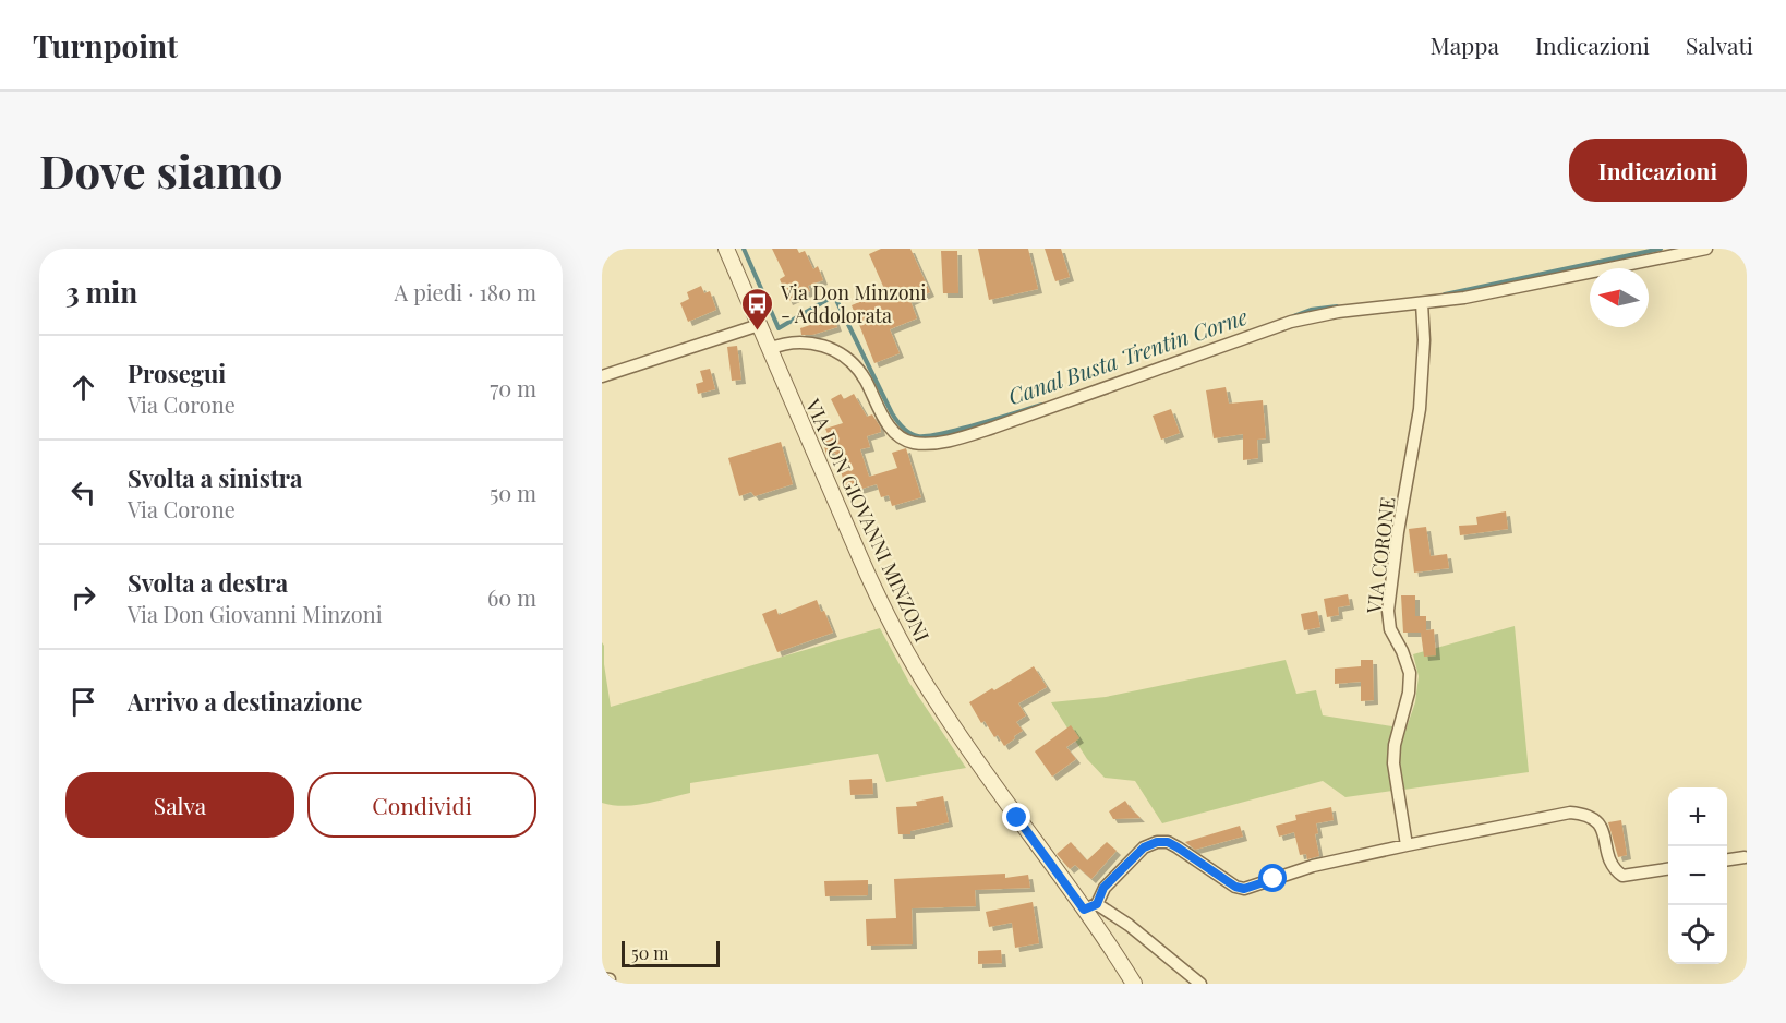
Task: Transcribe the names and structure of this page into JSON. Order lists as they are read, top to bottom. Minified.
{"streets":{"street":["VIA DON GIOVANNI MINZONI","VIA CORONE"]},"water":["Canal Busta Trentin Corne"],"places":{"bus stop":["Via Don Minzoni - Addolorata"]},"scale_bar":"50 m","north":"left","page":{"header":"Turnpoint","nav":["Mappa","Indicazioni","Salvati"],"buttons":["Indicazioni",["Salva","Condividi"]],"title":"Dove siamo","heading":["3 min","A piedi · 180 m"],"list":[["Prosegui","Via Corone","70 m"],["Svolta a sinistra","Via Corone","50 m"],["Svolta a destra","Via Don Giovanni Minzoni","60 m"],"Arrivo a destinazione"],"map_buttons":["+","−"],"scale":"50 m"}}
